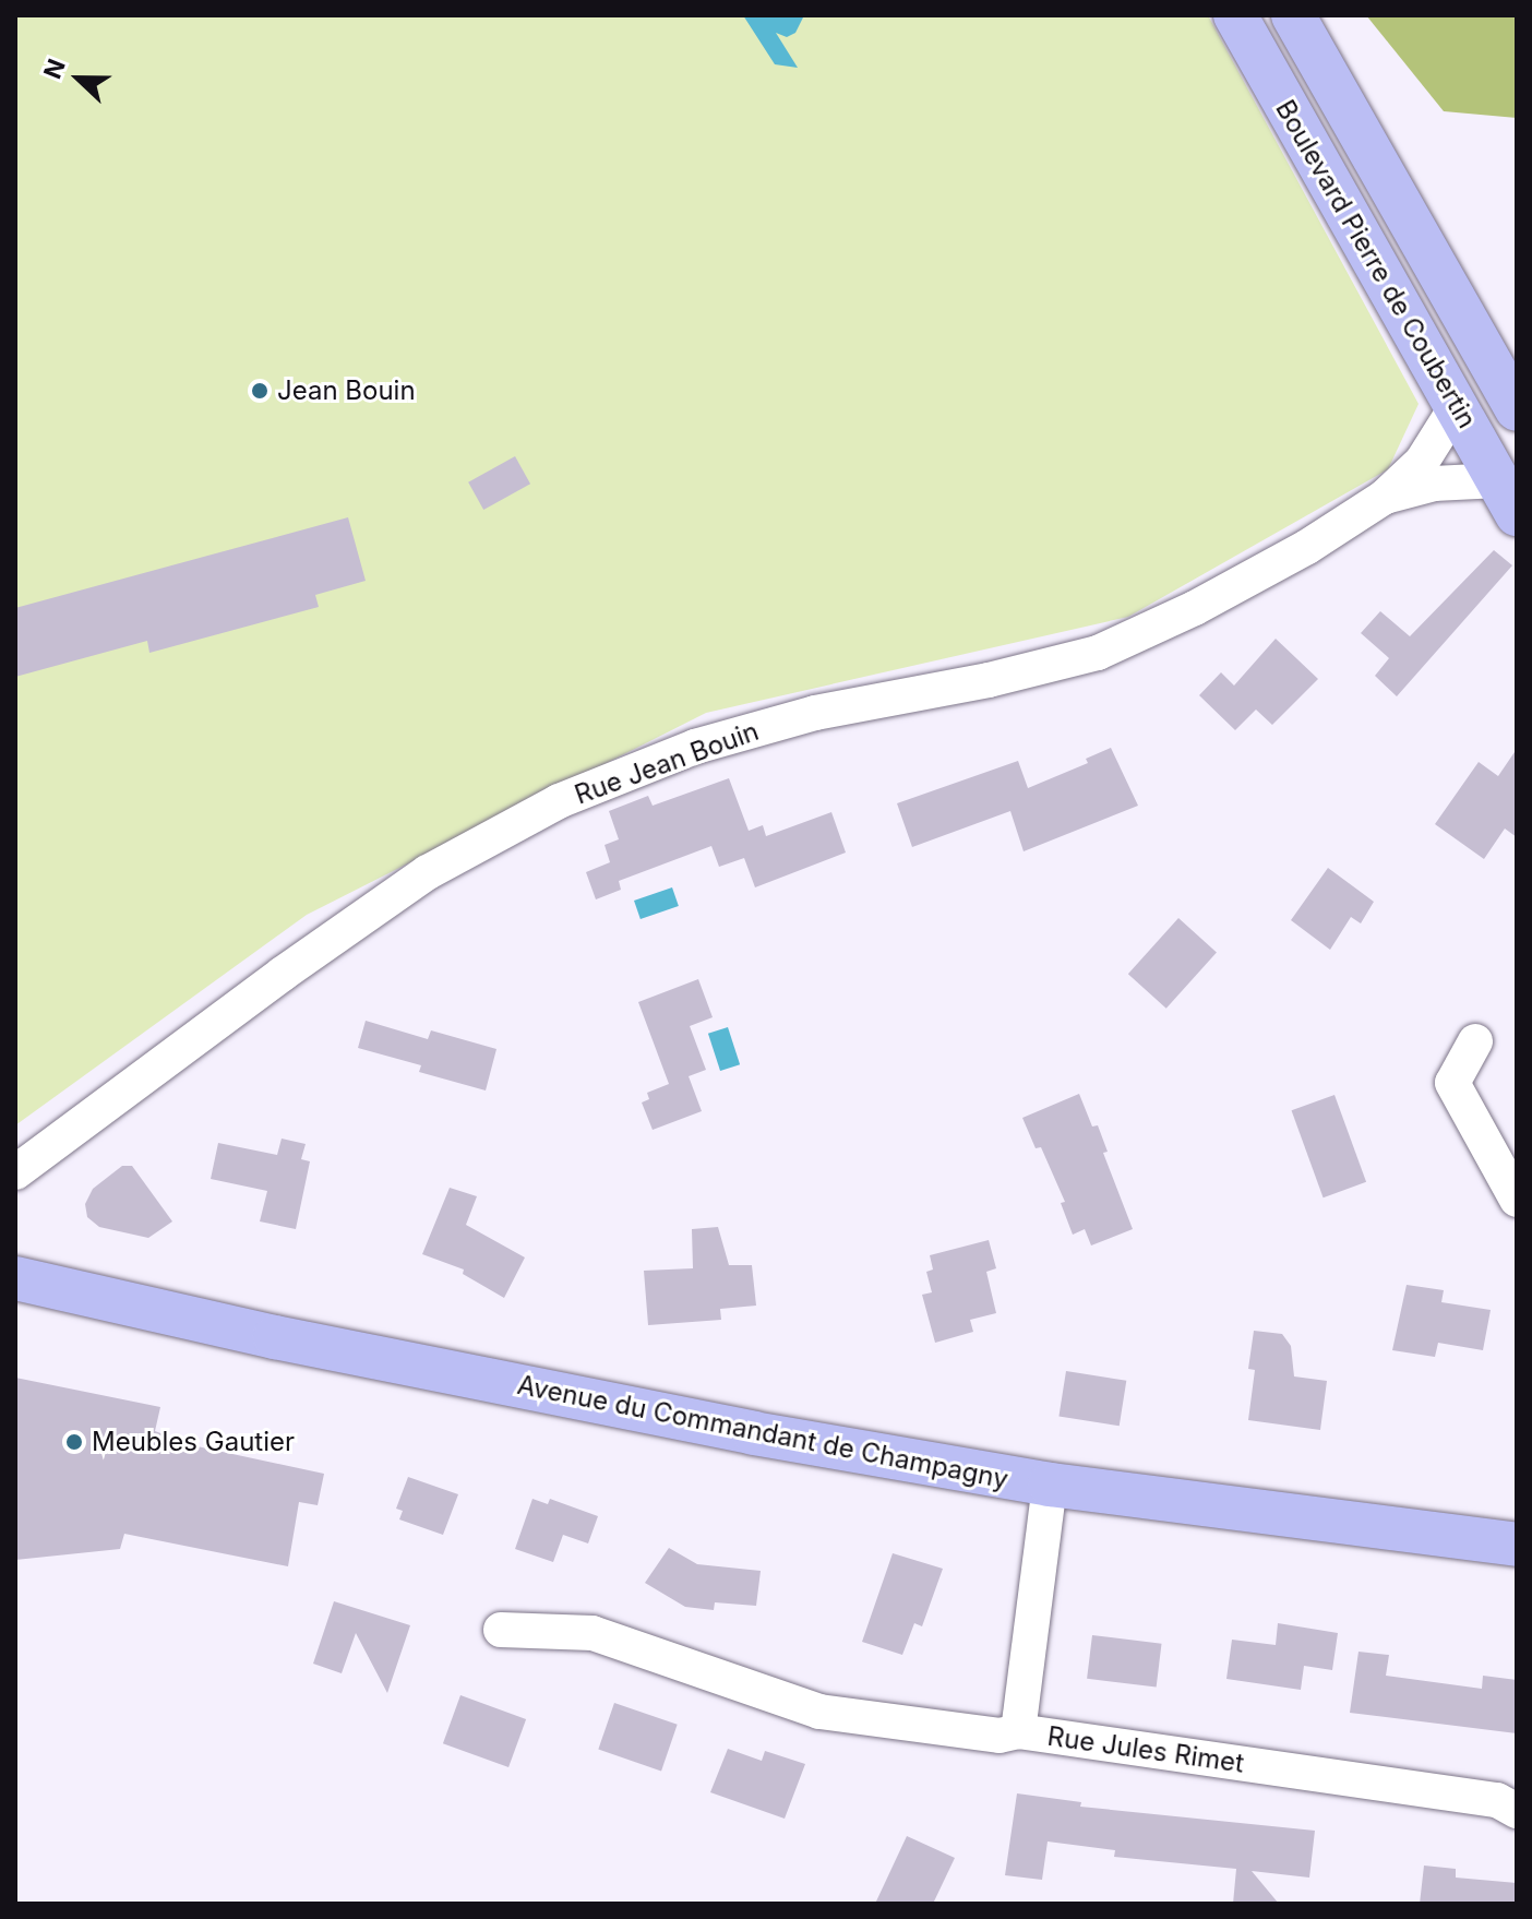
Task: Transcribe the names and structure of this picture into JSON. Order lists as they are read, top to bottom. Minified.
{"streets":{"main road":["Boulevard Pierre de Coubertin","Avenue du Commandant de Champagny"],"street":["Rue Jean Bouin","Rue Jules Rimet"]},"crossings":[["Boulevard Pierre de Coubertin","Rue Jean Bouin"],["Avenue du Commandant de Champagny","Rue Jules Rimet"]],"places":["Jean Bouin","Meubles Gautier"],"north":"left"}
